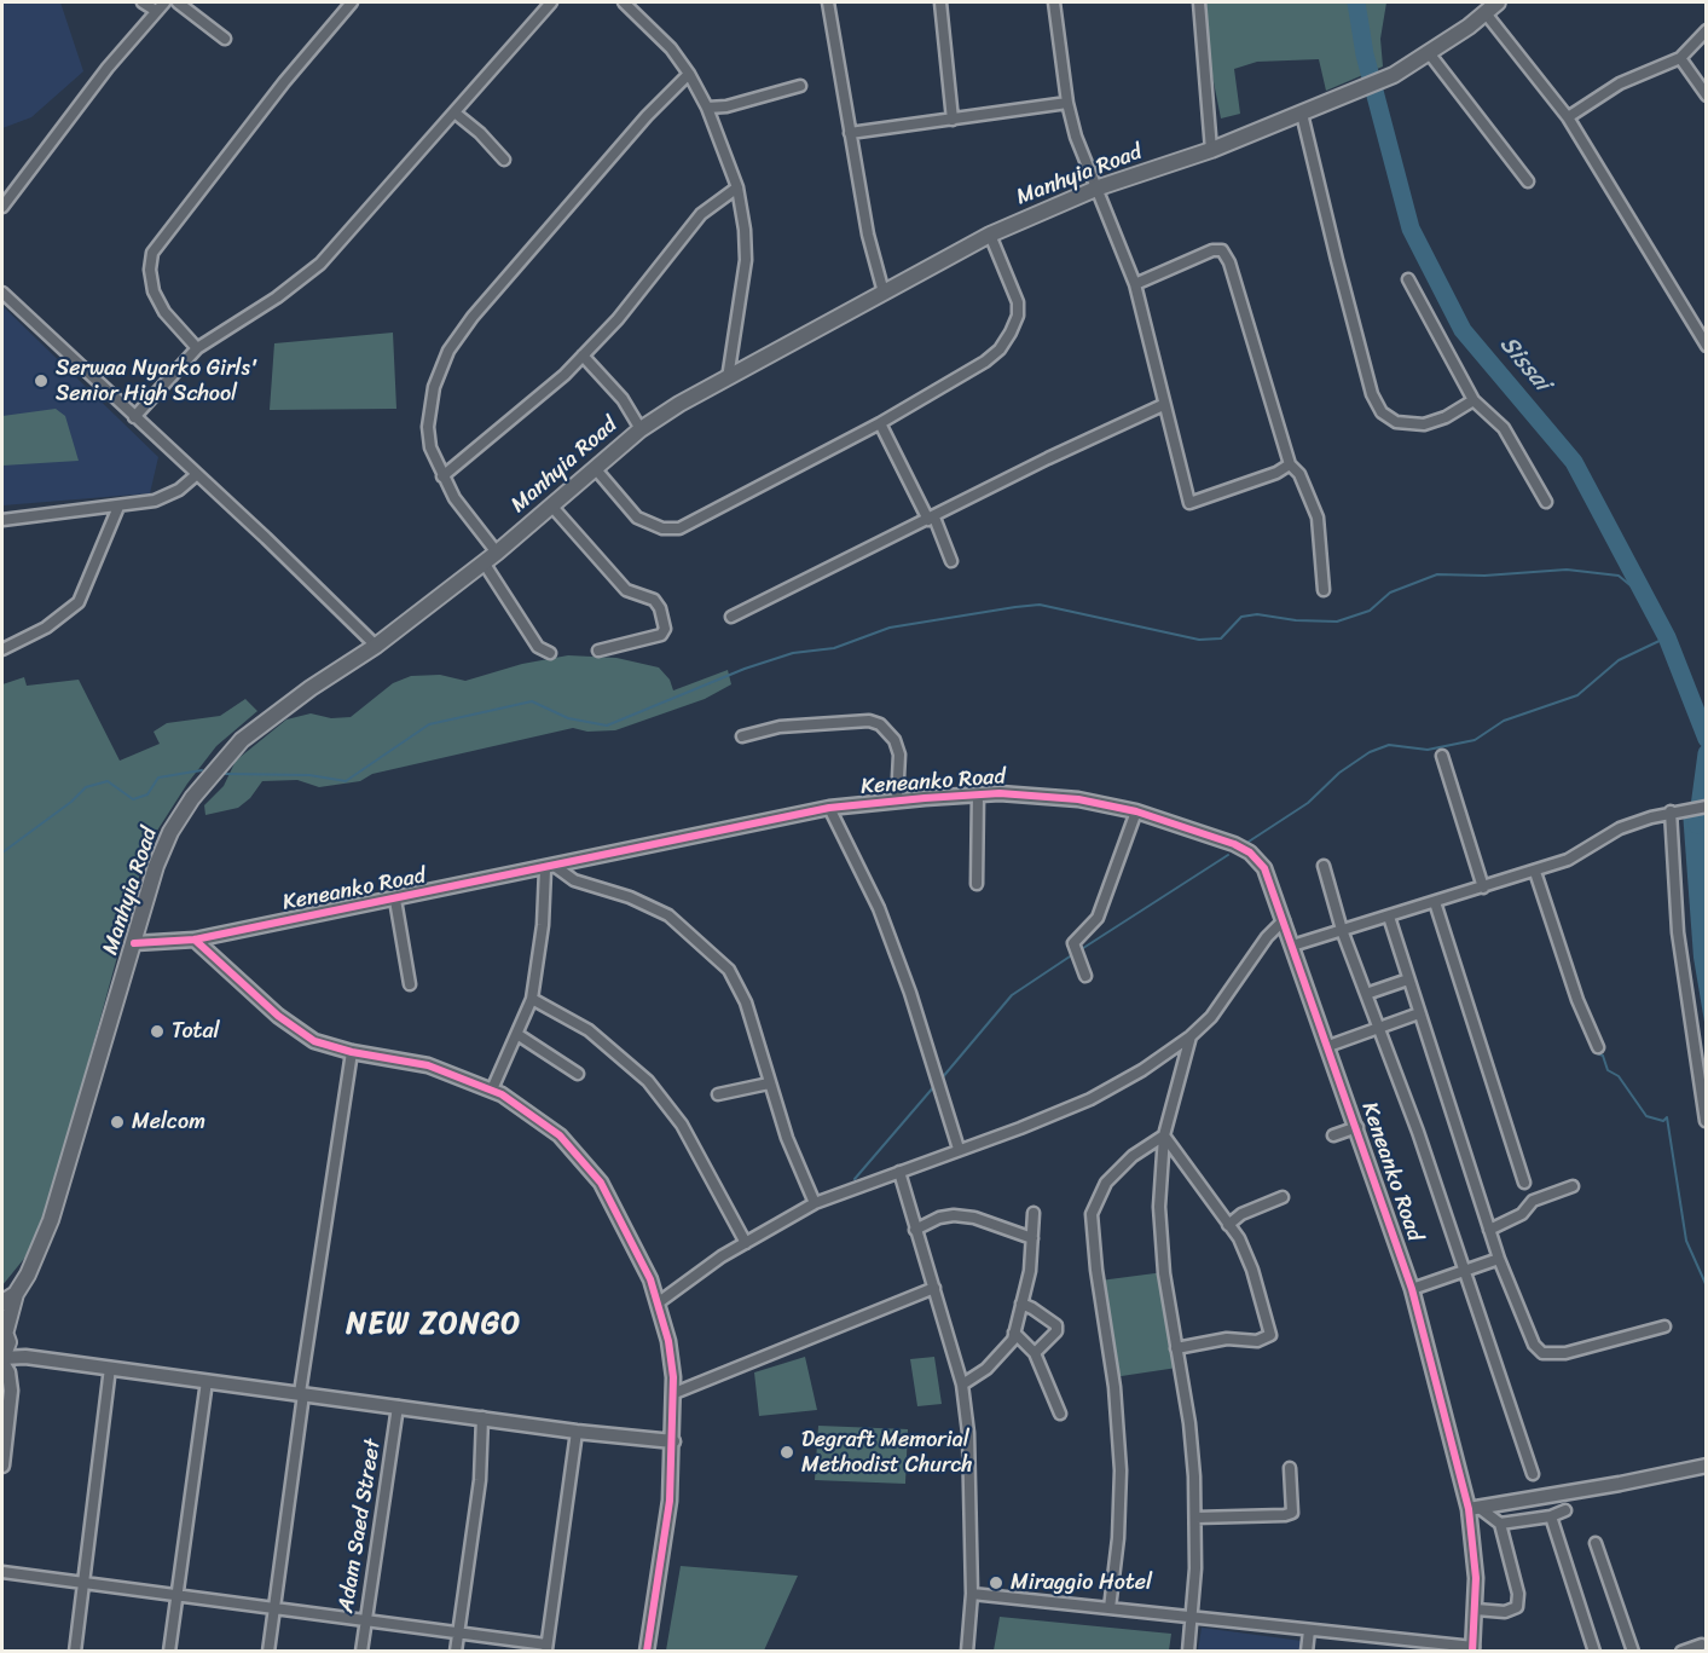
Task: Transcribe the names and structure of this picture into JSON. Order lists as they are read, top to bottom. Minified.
{"streets":{"main road":["Manhyia Road"],"street":["Keneanko Road","Adam Saed Street"]},"crossings":[["Manhyia Road","Keneanko Road"]],"districts":["NEW ZONGO"],"water":["Sissai"],"places":["Serwaa Nyarko Girls' Senior High School","Total","Melcom","Degraft Memorial Methodist Church","Miraggio Hotel"]}
